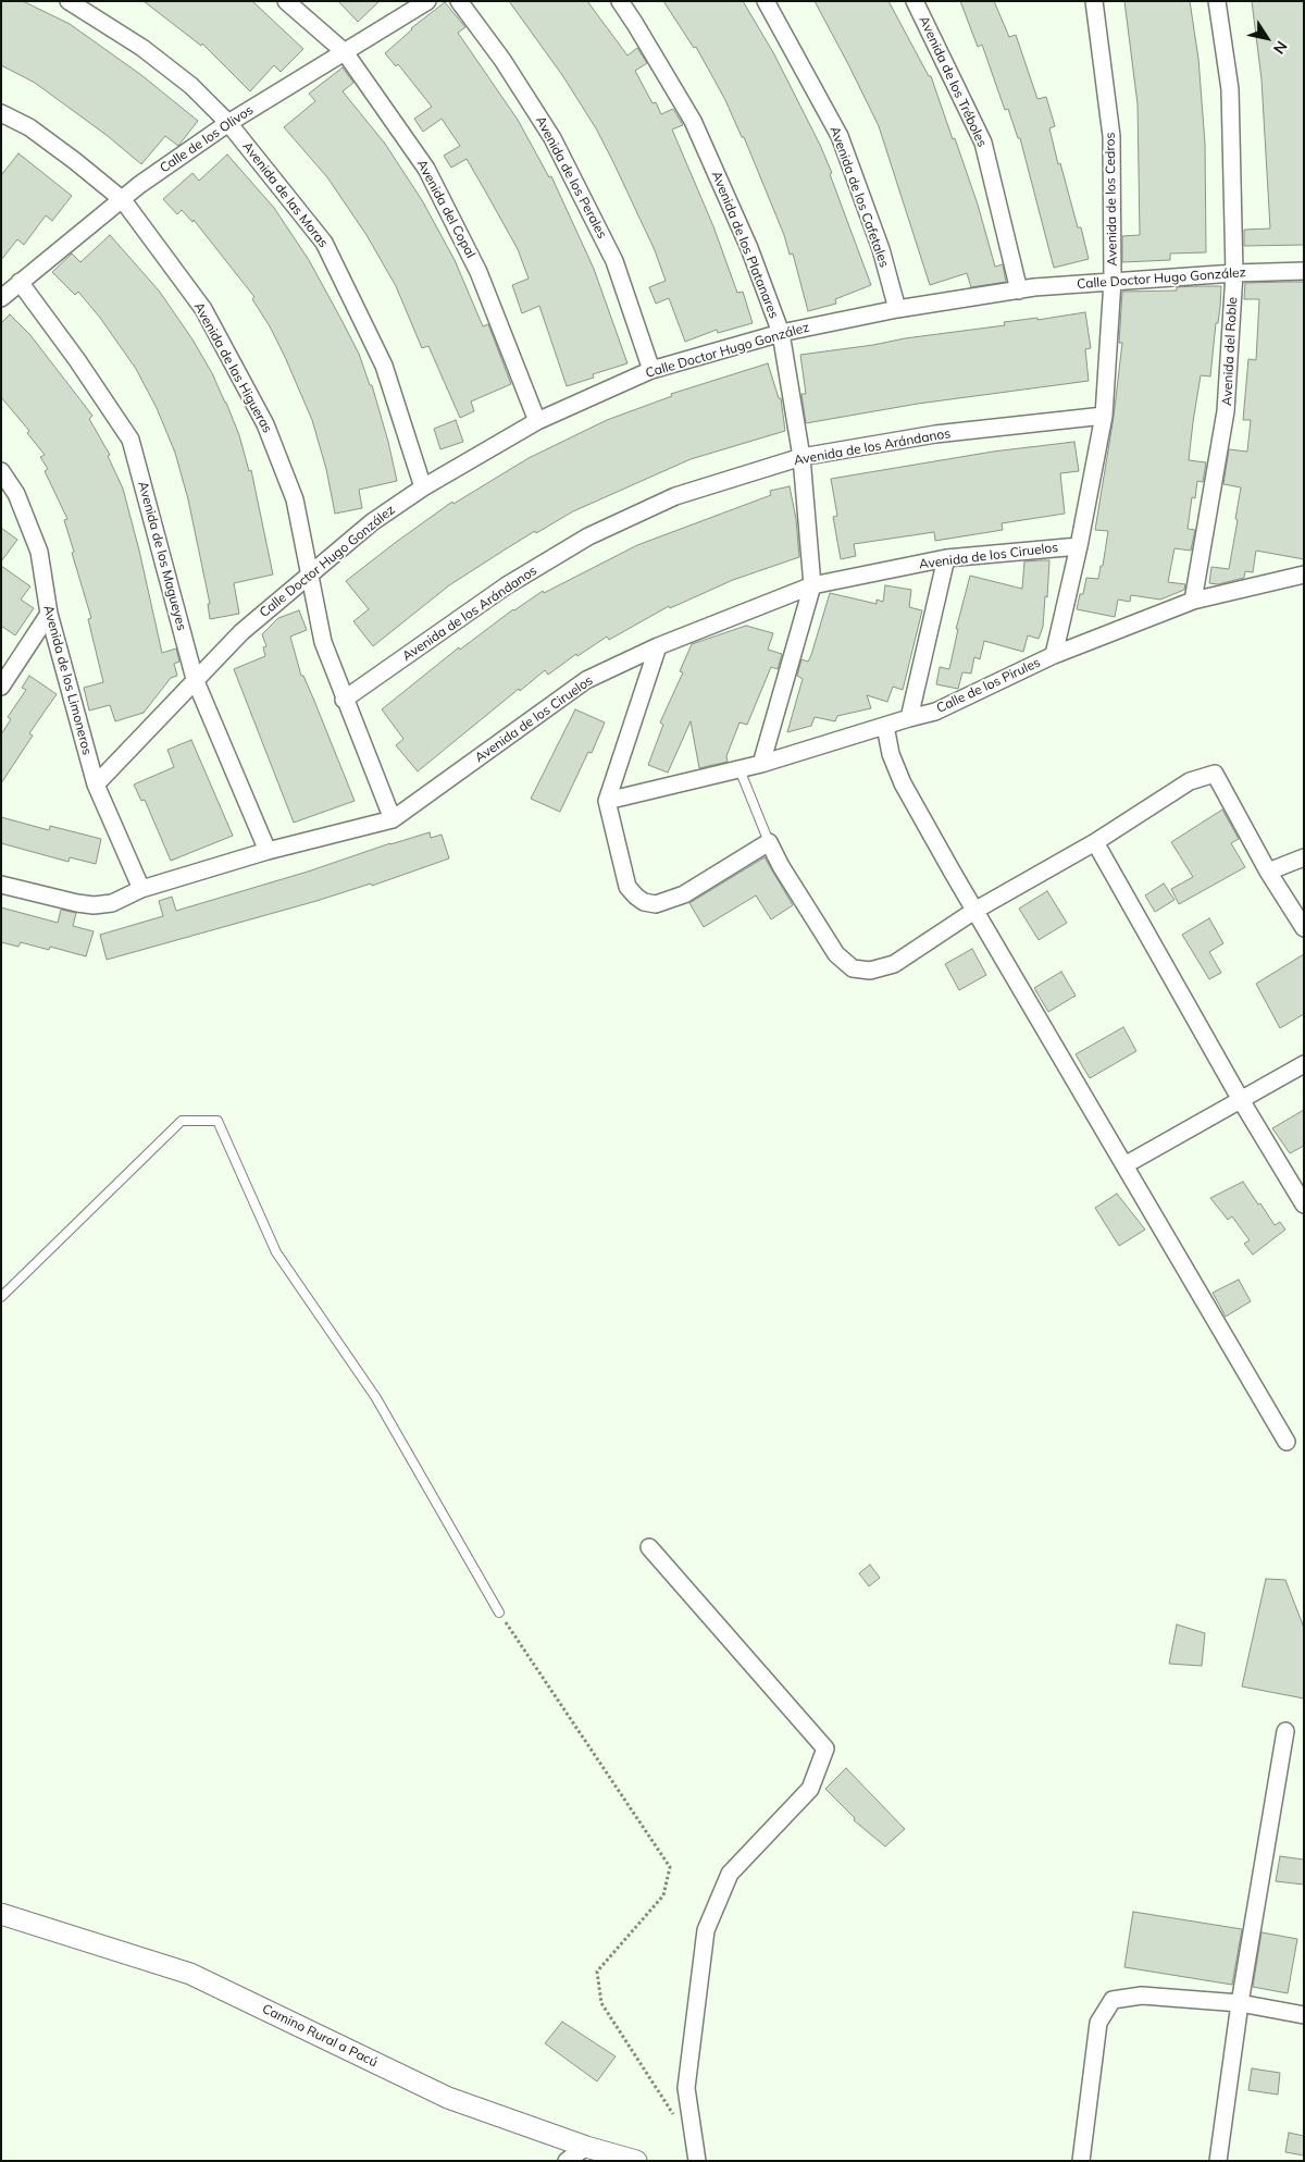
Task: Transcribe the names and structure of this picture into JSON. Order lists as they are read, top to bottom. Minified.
{"streets":{"street":["Avenida de los Tréboles","Calle de los Olivos","Avenida de los Perales","Avenida de las Moras","Avenida de los Cafetales","Avenida de los Cedros","Avenida del Copal","Avenida de los Platanares","Calle Doctor Hugo González","Avenida del Roble","Avenida de las Higueras","Avenida de los Arándanos","Avenida de los Magueyes","Avenida de los Ciruelos","Avenida de los Limoneros","Calle de los Pirules","Camino Rural a Pacú"]},"crossings":[["Avenida de los Tréboles","Calle Doctor Hugo González"],["Calle de los Olivos","Avenida de las Moras"],["Calle de los Olivos","Avenida del Copal"],["Calle de los Olivos","Avenida de las Higueras"],["Calle de los Olivos","Avenida de los Magueyes"],["Avenida de los Perales","Calle Doctor Hugo González"],["Avenida de las Moras","Calle Doctor Hugo González"],["Avenida de los Cafetales","Calle Doctor Hugo González"],["Avenida de los Cedros","Calle Doctor Hugo González"],["Avenida de los Cedros","Avenida de los Arándanos"],["Avenida de los Cedros","Avenida de los Ciruelos"],["Avenida de los Cedros","Calle de los Pirules"],["Avenida del Copal","Calle Doctor Hugo González"],["Avenida de los Platanares","Calle Doctor Hugo González"],["Avenida de los Platanares","Avenida de los Arándanos"],["Avenida de los Platanares","Avenida de los Ciruelos"],["Avenida de los Platanares","Calle de los Pirules"],["Calle Doctor Hugo González","Avenida del Roble"],["Calle Doctor Hugo González","Avenida de las Higueras"],["Calle Doctor Hugo González","Avenida de los Magueyes"],["Calle Doctor Hugo González","Avenida de los Limoneros"],["Avenida del Roble","Calle de los Pirules"],["Avenida de las Higueras","Avenida de los Arándanos"],["Avenida de las Higueras","Avenida de los Ciruelos"],["Avenida de los Magueyes","Avenida de los Ciruelos"],["Avenida de los Ciruelos","Avenida de los Limoneros"]],"north":"bottom right"}
